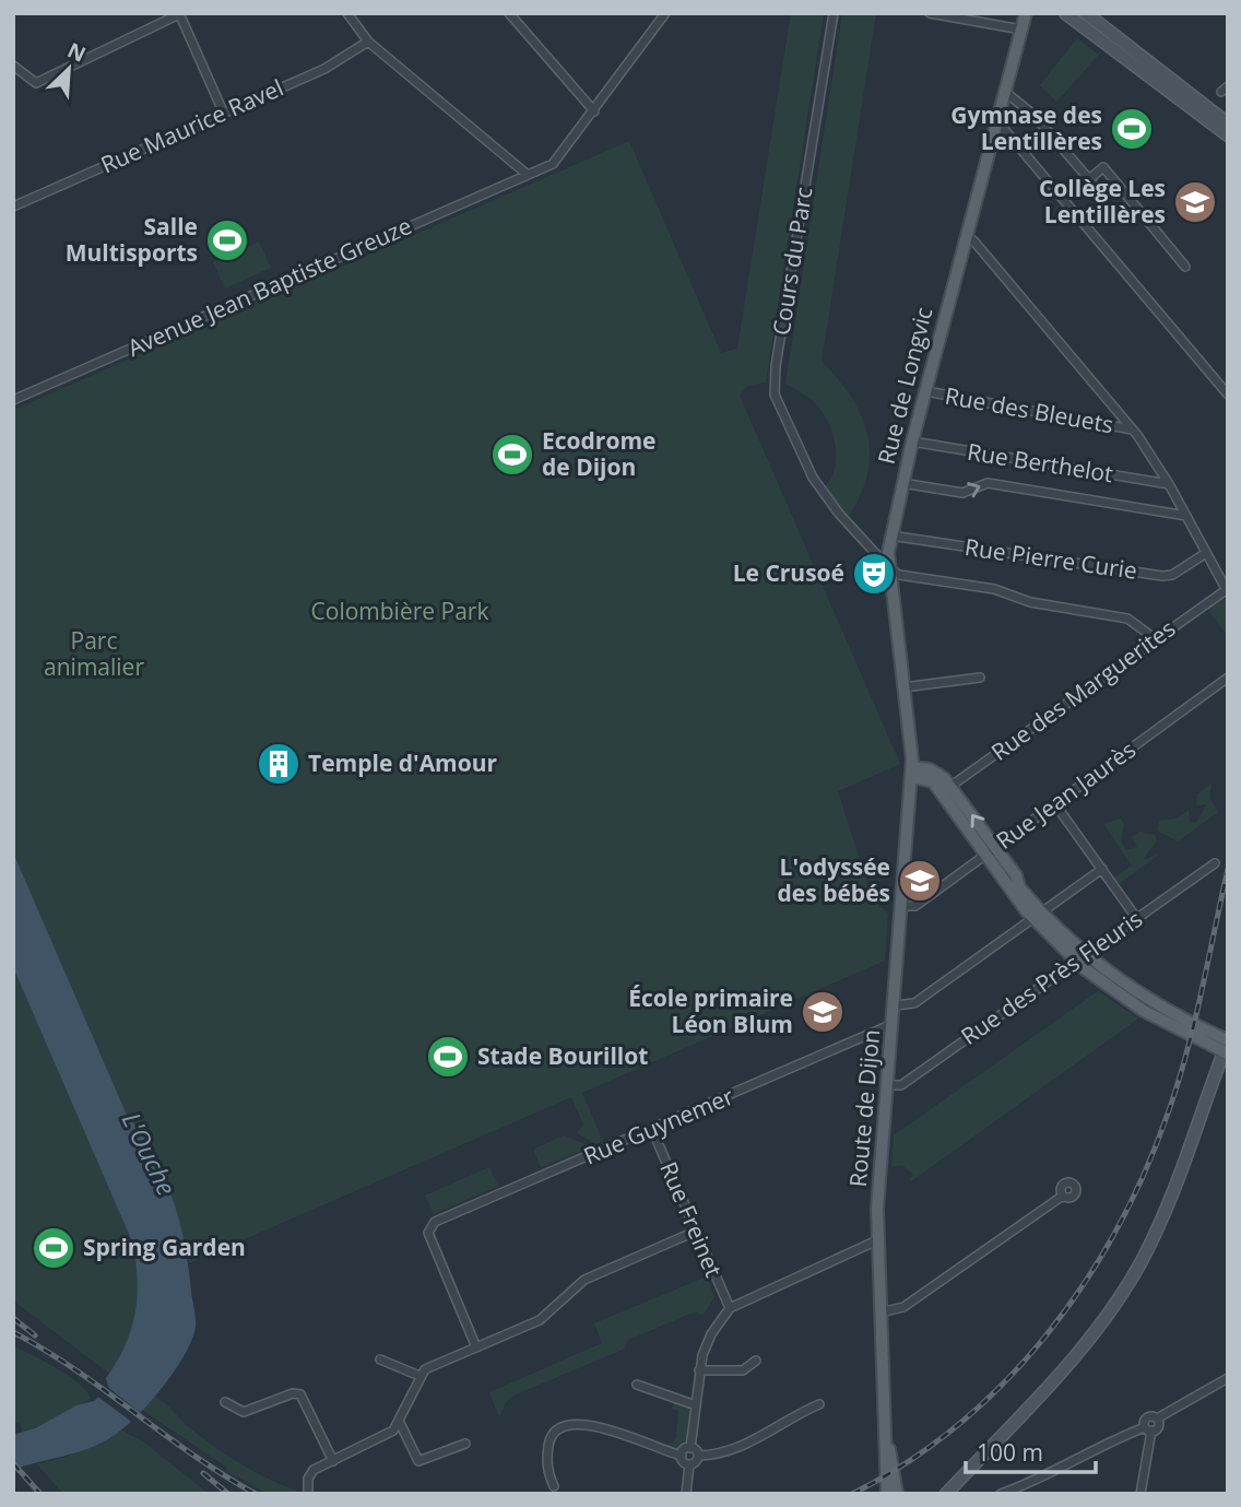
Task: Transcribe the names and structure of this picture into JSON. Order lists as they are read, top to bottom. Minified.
{"streets":{"main road":["Rue de Longvic","Route de Dijon"],"street":["Rue Maurice Ravel","Cours du Parc","Avenue Jean Baptiste Greuze","Rue des Bleuets","Rue Berthelot","Rue Pierre Curie","Rue des Marguerites","Rue Jean Jaurès","Rue des Près Fleuris","Rue Guynemer","Rue Freinet"]},"crossings":[["Cours du Parc","Rue de Longvic"],["Rue de Longvic","Rue des Bleuets"],["Rue de Longvic","Rue Berthelot"],["Rue de Longvic","Rue Pierre Curie"],["Rue de Longvic","Route de Dijon"],["Rue Jean Jaurès","Route de Dijon"],["Rue des Près Fleuris","Route de Dijon"],["Route de Dijon","Rue Guynemer"],["Rue Guynemer","Rue Freinet"]],"water":["L'Ouche"],"parks":["Colombière Park","Parc animalier"],"places":{"sports":["Gymnase des Lentillères","Salle Multisports","Ecodrome de Dijon","Stade Bourillot","Spring Garden"],"school or university":["Collège Les Lentillères","L'odyssée des bébés","École primaire Léon Blum"],"theatre":["Le Crusoé"],"building":["Temple d'Amour"]},"scale_bar":"100 m","north":"top right"}
